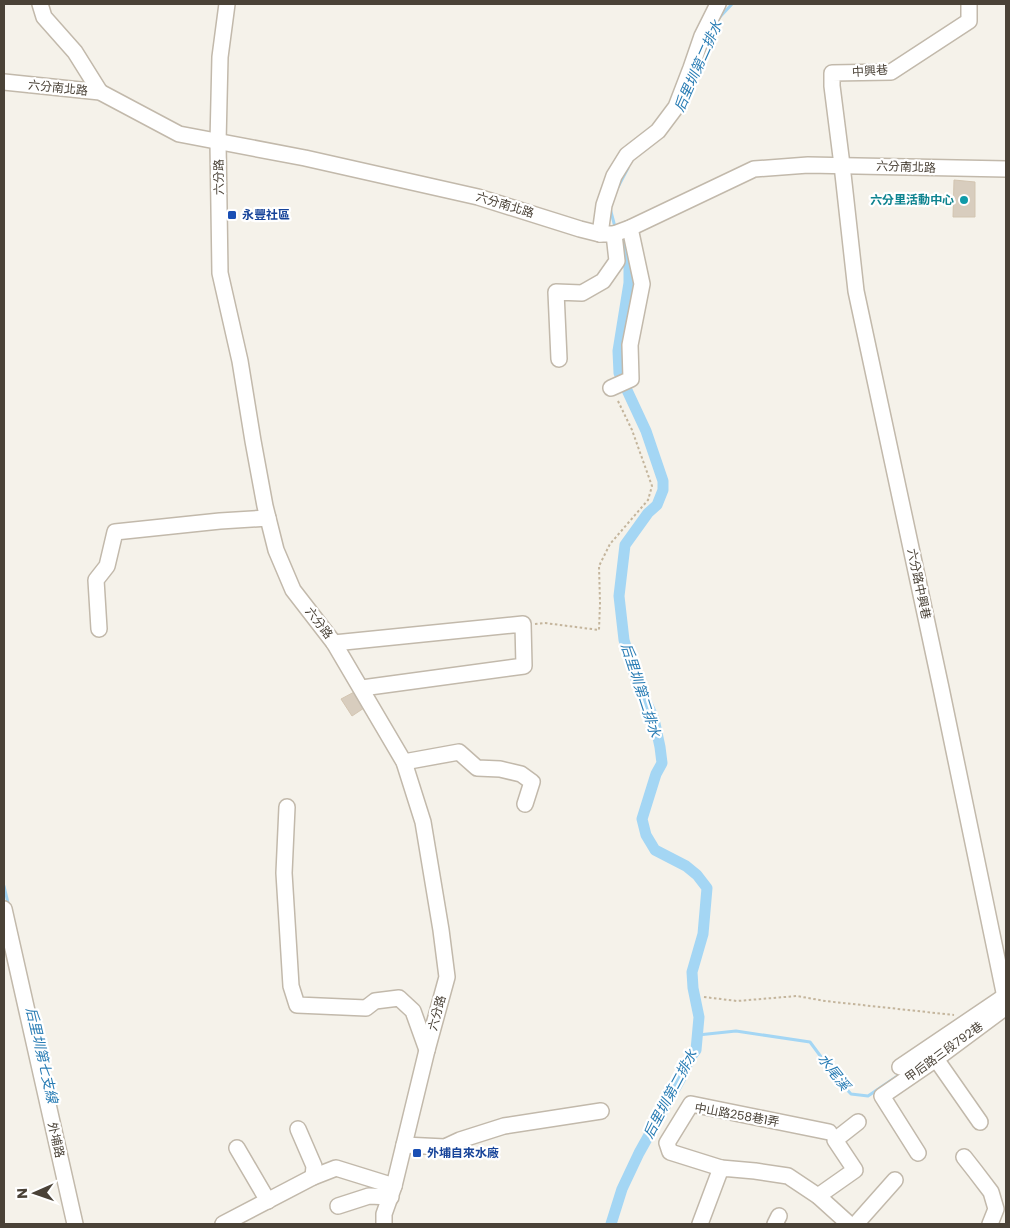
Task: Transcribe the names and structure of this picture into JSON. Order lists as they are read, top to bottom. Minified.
{"streets":{"street":["中興巷","六分南北路","六分路","六分路中興巷","甲后路三段792巷","中山路258巷1弄","外埔路"]},"crossings":[["中興巷","六分南北路"],["中興巷","六分路中興巷"],["六分南北路","六分路"],["六分南北路","六分路中興巷"],["六分路中興巷","甲后路三段792巷"]],"water":["后里圳第二排水","后里圳第七支線","水尾溪"],"places":{"other":["六分里活動中心"],"transit":["永豐社區","外埔自來水廠"]},"north":"left"}
